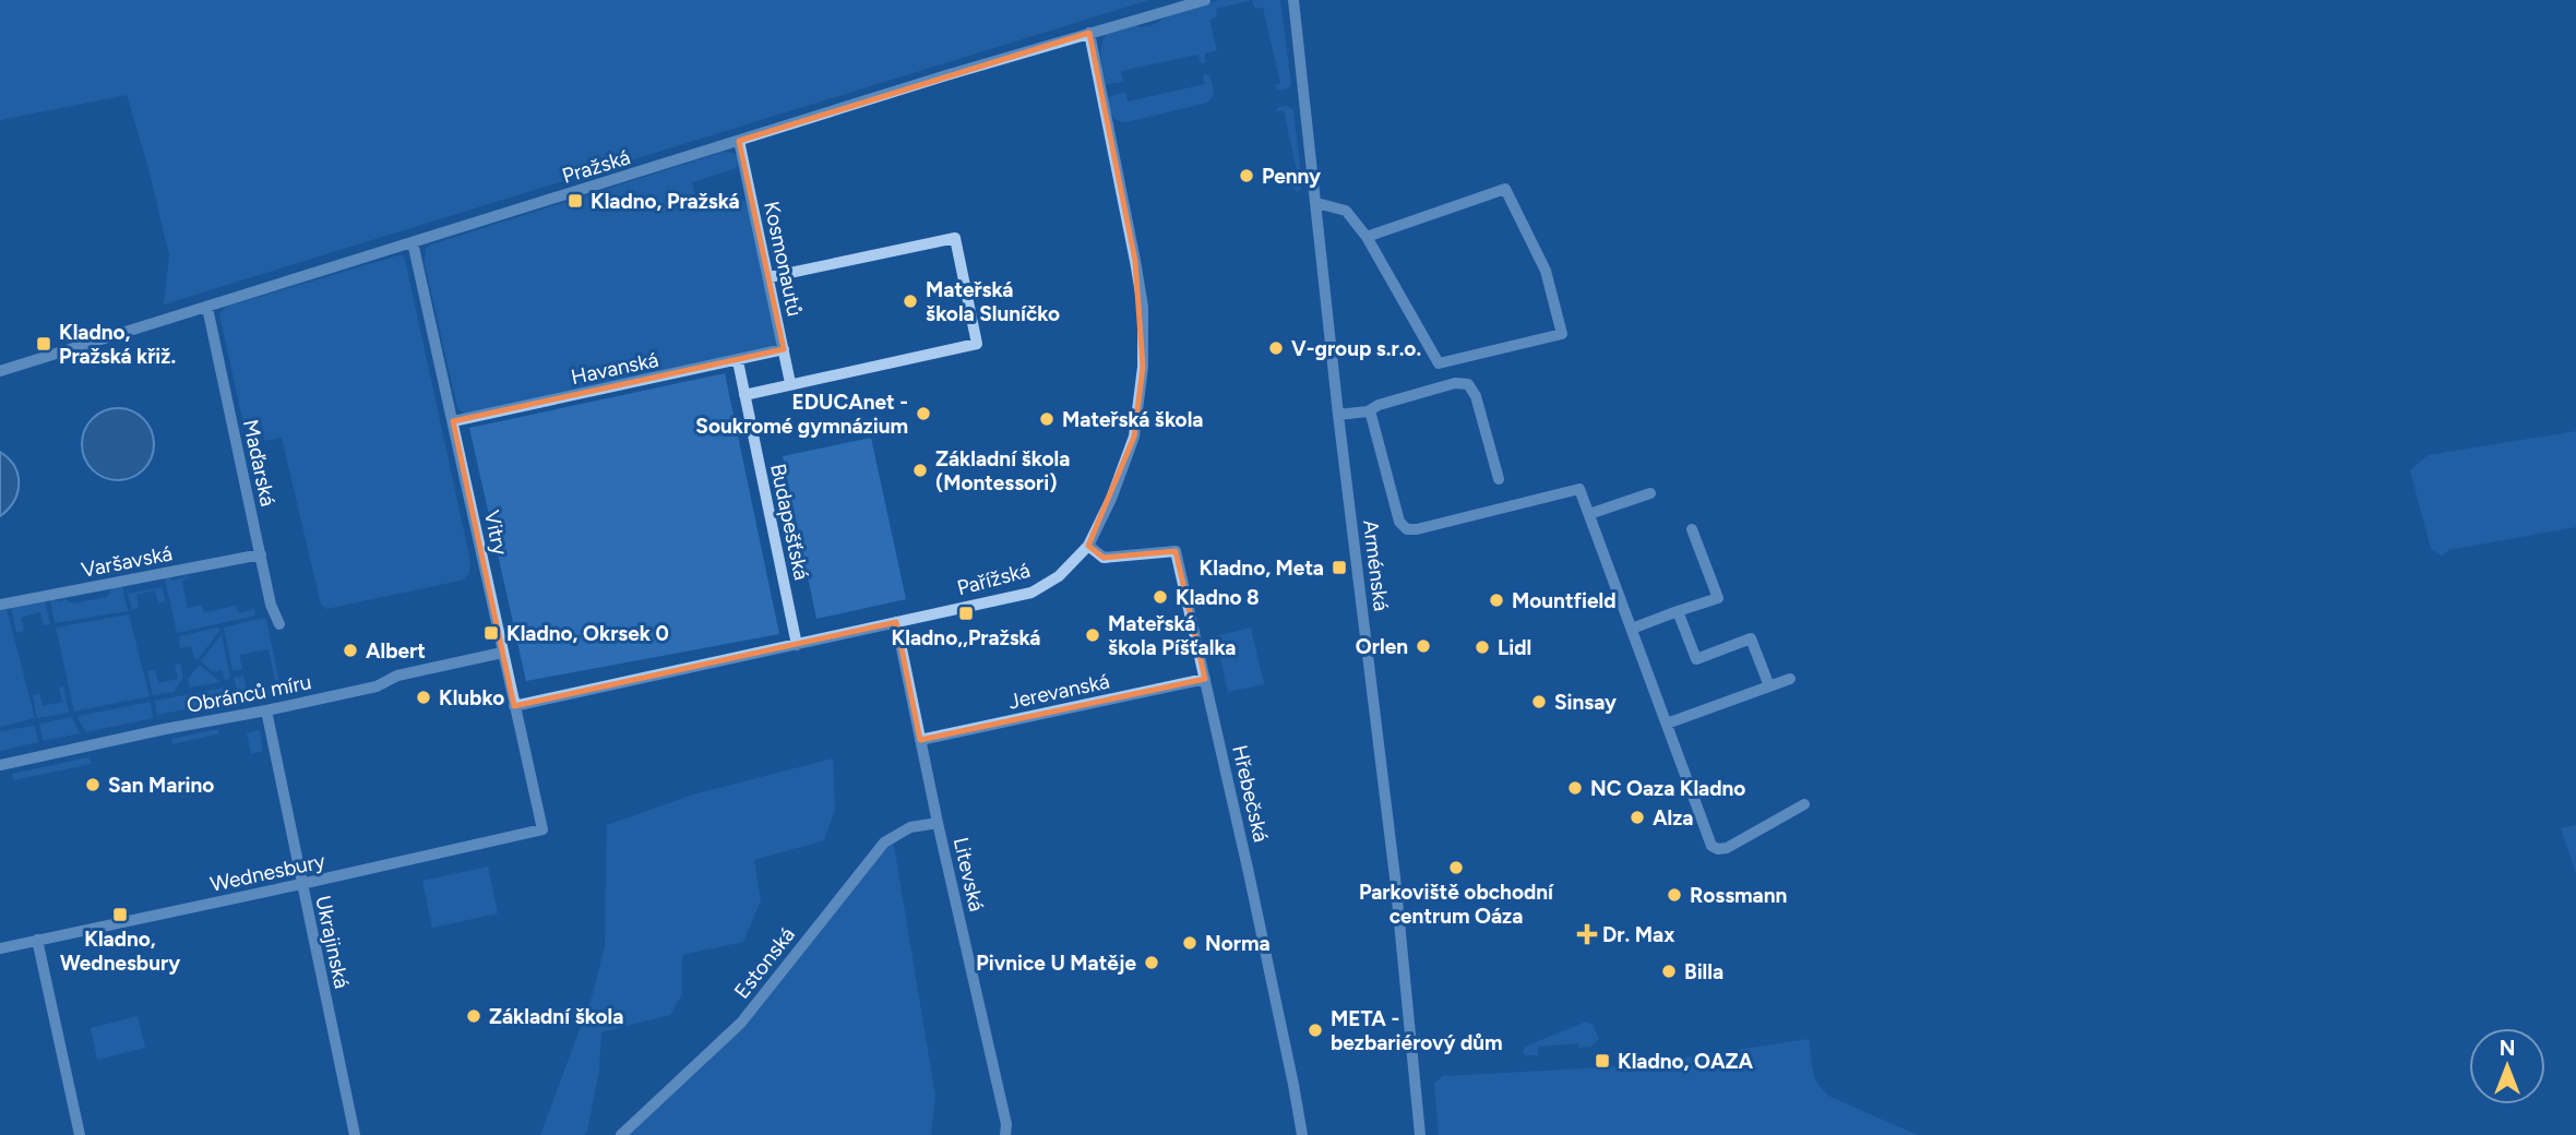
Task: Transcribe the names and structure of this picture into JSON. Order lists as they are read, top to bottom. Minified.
{"streets":{"street":["Pražská","Kosmonautů","Havanská","Maďarská","Budapešťská","Vitry","Varšavská","Arménská","Pařížská","Jerevanská","Obránců míru","Hřebečská","Wednesbury","Litevská","Ukrajinská","Estonská"]},"crossings":[["Pražská","Kosmonautů"],["Pražská","Maďarská"],["Pražská","Vitry"],["Pražská","Pařížská"],["Kosmonautů","Havanská"],["Havanská","Budapešťská"],["Havanská","Vitry"],["Maďarská","Varšavská"],["Budapešťská","Pařížská"],["Vitry","Pařížská"],["Vitry","Obránců míru"],["Vitry","Wednesbury"],["Pařížská","Hřebečská"],["Pařížská","Litevská"],["Jerevanská","Hřebečská"],["Jerevanská","Litevská"],["Obránců míru","Ukrajinská"],["Wednesbury","Ukrajinská"],["Litevská","Estonská"]],"places":{"other":["Penny","Mateřská škola Sluníčko","V-group s.r.o.","EDUCAnet - Soukromé gymnázium","Mateřská škola","Základní škola (Montessori)","Kladno 8","Mountfield","Mateřská škola Píšťalka","Orlen","Lidl","Albert","Klubko","Sinsay","San Marino","NC Oaza Kladno","Alza","Parkoviště obchodní centrum Oáza","Rossmann","Norma","Pivnice U Matěje","Billa","Základní škola","META - bezbariérový dům"],"transit":["Kladno, Pražská","Kladno, Pražská křiž.","Kladno, Meta","Kladno,,Pražská","Kladno, Okrsek 0","Kladno, Wednesbury","Kladno, OAZA"],"health":["Dr. Max"]},"north":"top"}
